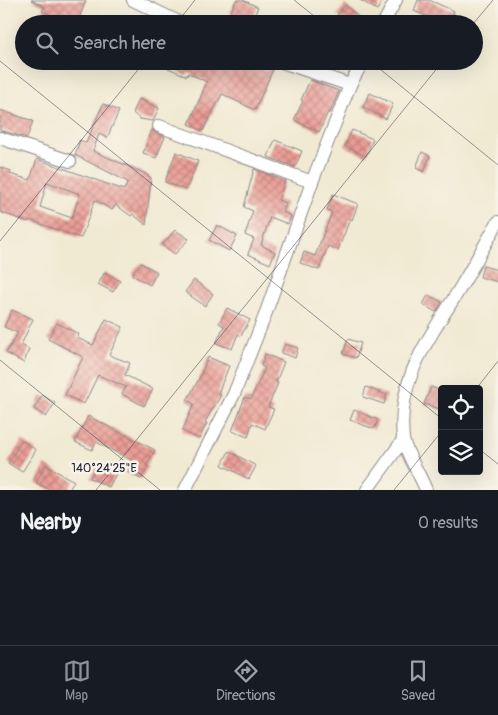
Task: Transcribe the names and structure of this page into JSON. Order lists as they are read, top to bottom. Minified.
{"page":{"search":"Search here","heading":["Nearby","0 results"],"nav":["Map","Directions","Saved"]},"coordinates":["140°24'25\"E"]}
